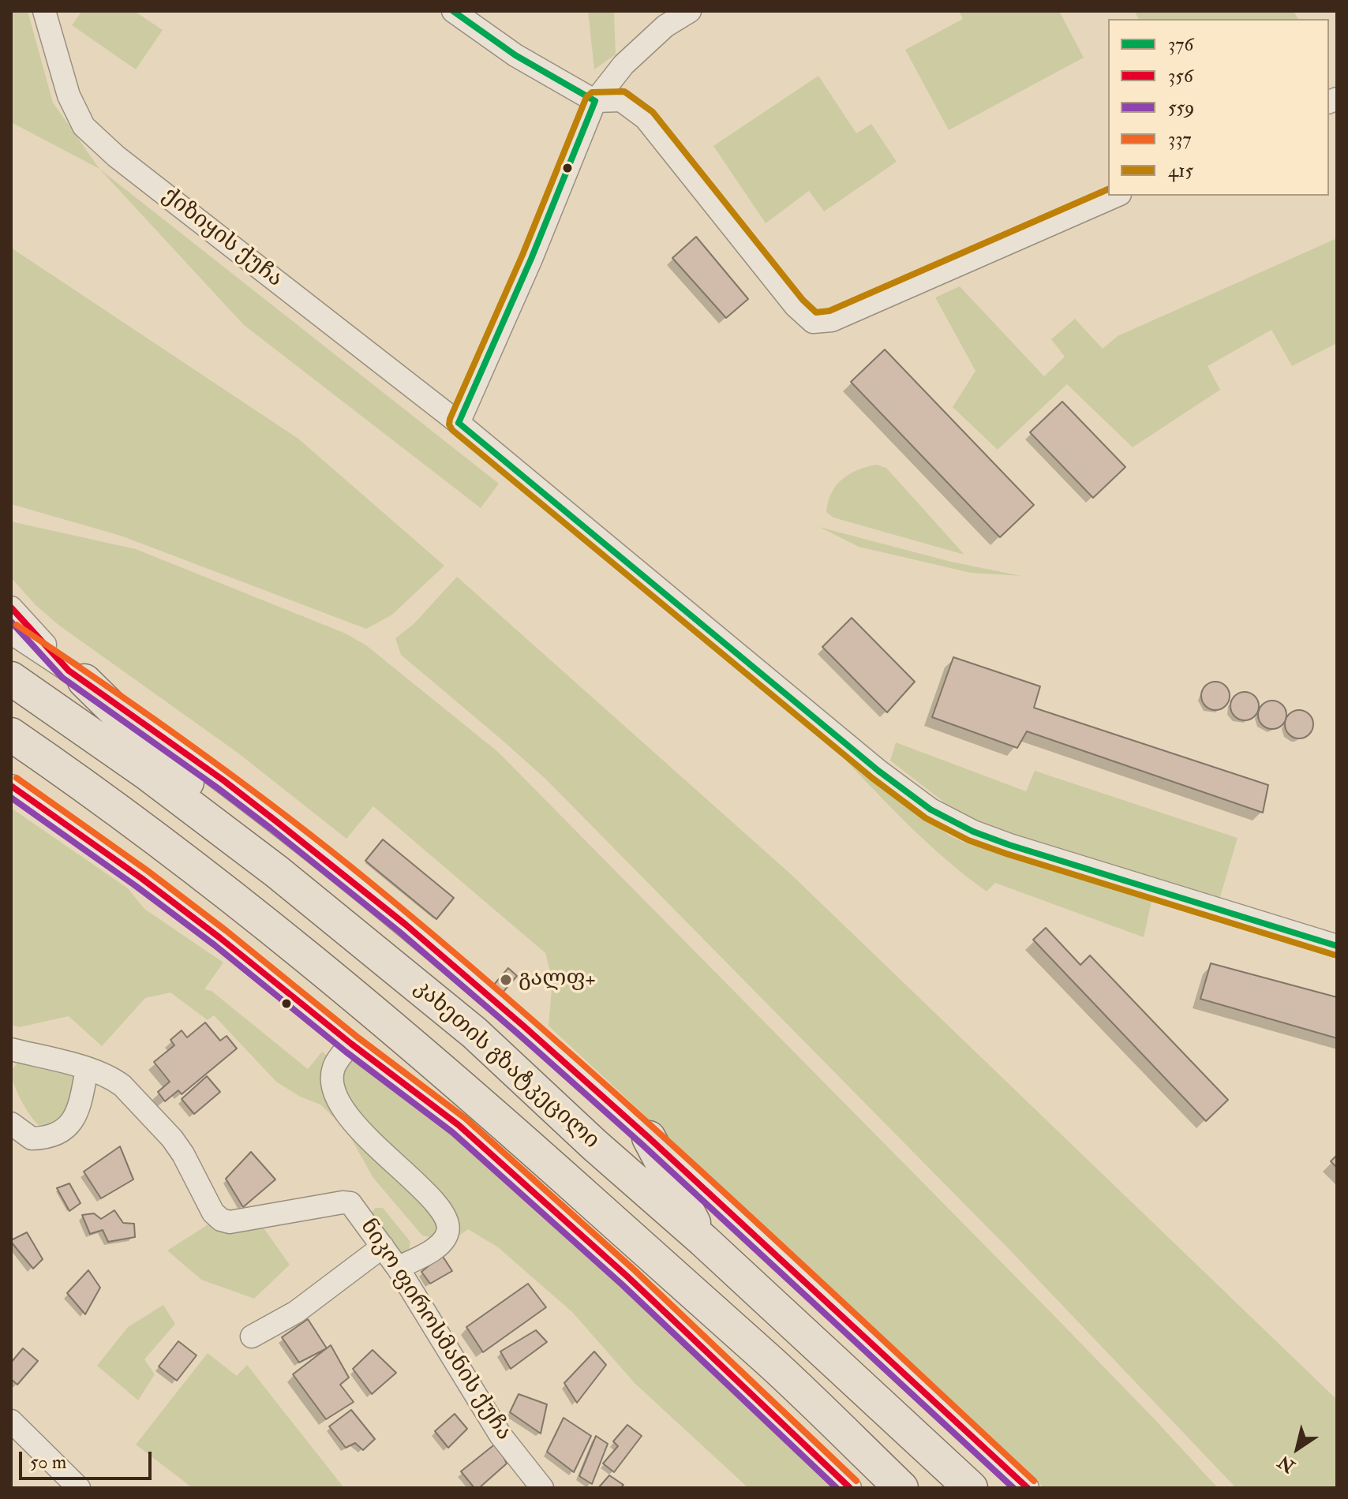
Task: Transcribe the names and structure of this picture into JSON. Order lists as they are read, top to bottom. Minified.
{"streets":{"highway":["კახეთის გზატკეცილი"],"street":["ქიზიყის ქუჩა","ნიკო ფიროსმანის ქუჩა"]},"places":["გალფ+"],"lines":["transit line 376","transit line 415","transit line 356","transit line 559","transit line 337"],"legend":["376","356","559","337","415"],"scale_bar":"50 m","north":"bottom left"}
